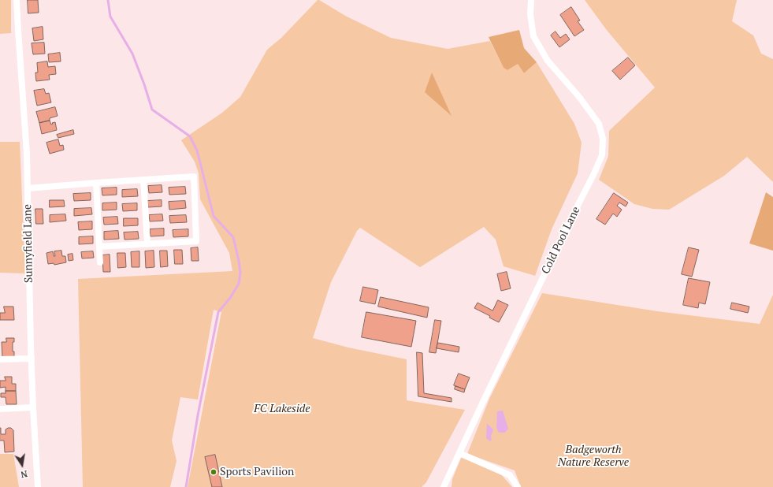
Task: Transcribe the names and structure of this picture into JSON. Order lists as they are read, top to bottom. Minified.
{"streets":{"street":["Cold Pool Lane","Sunnyfield Lane"]},"parks":["FC Lakeside","Badgeworth Nature Reserve"],"places":["Sports Pavilion"],"north":"bottom"}
